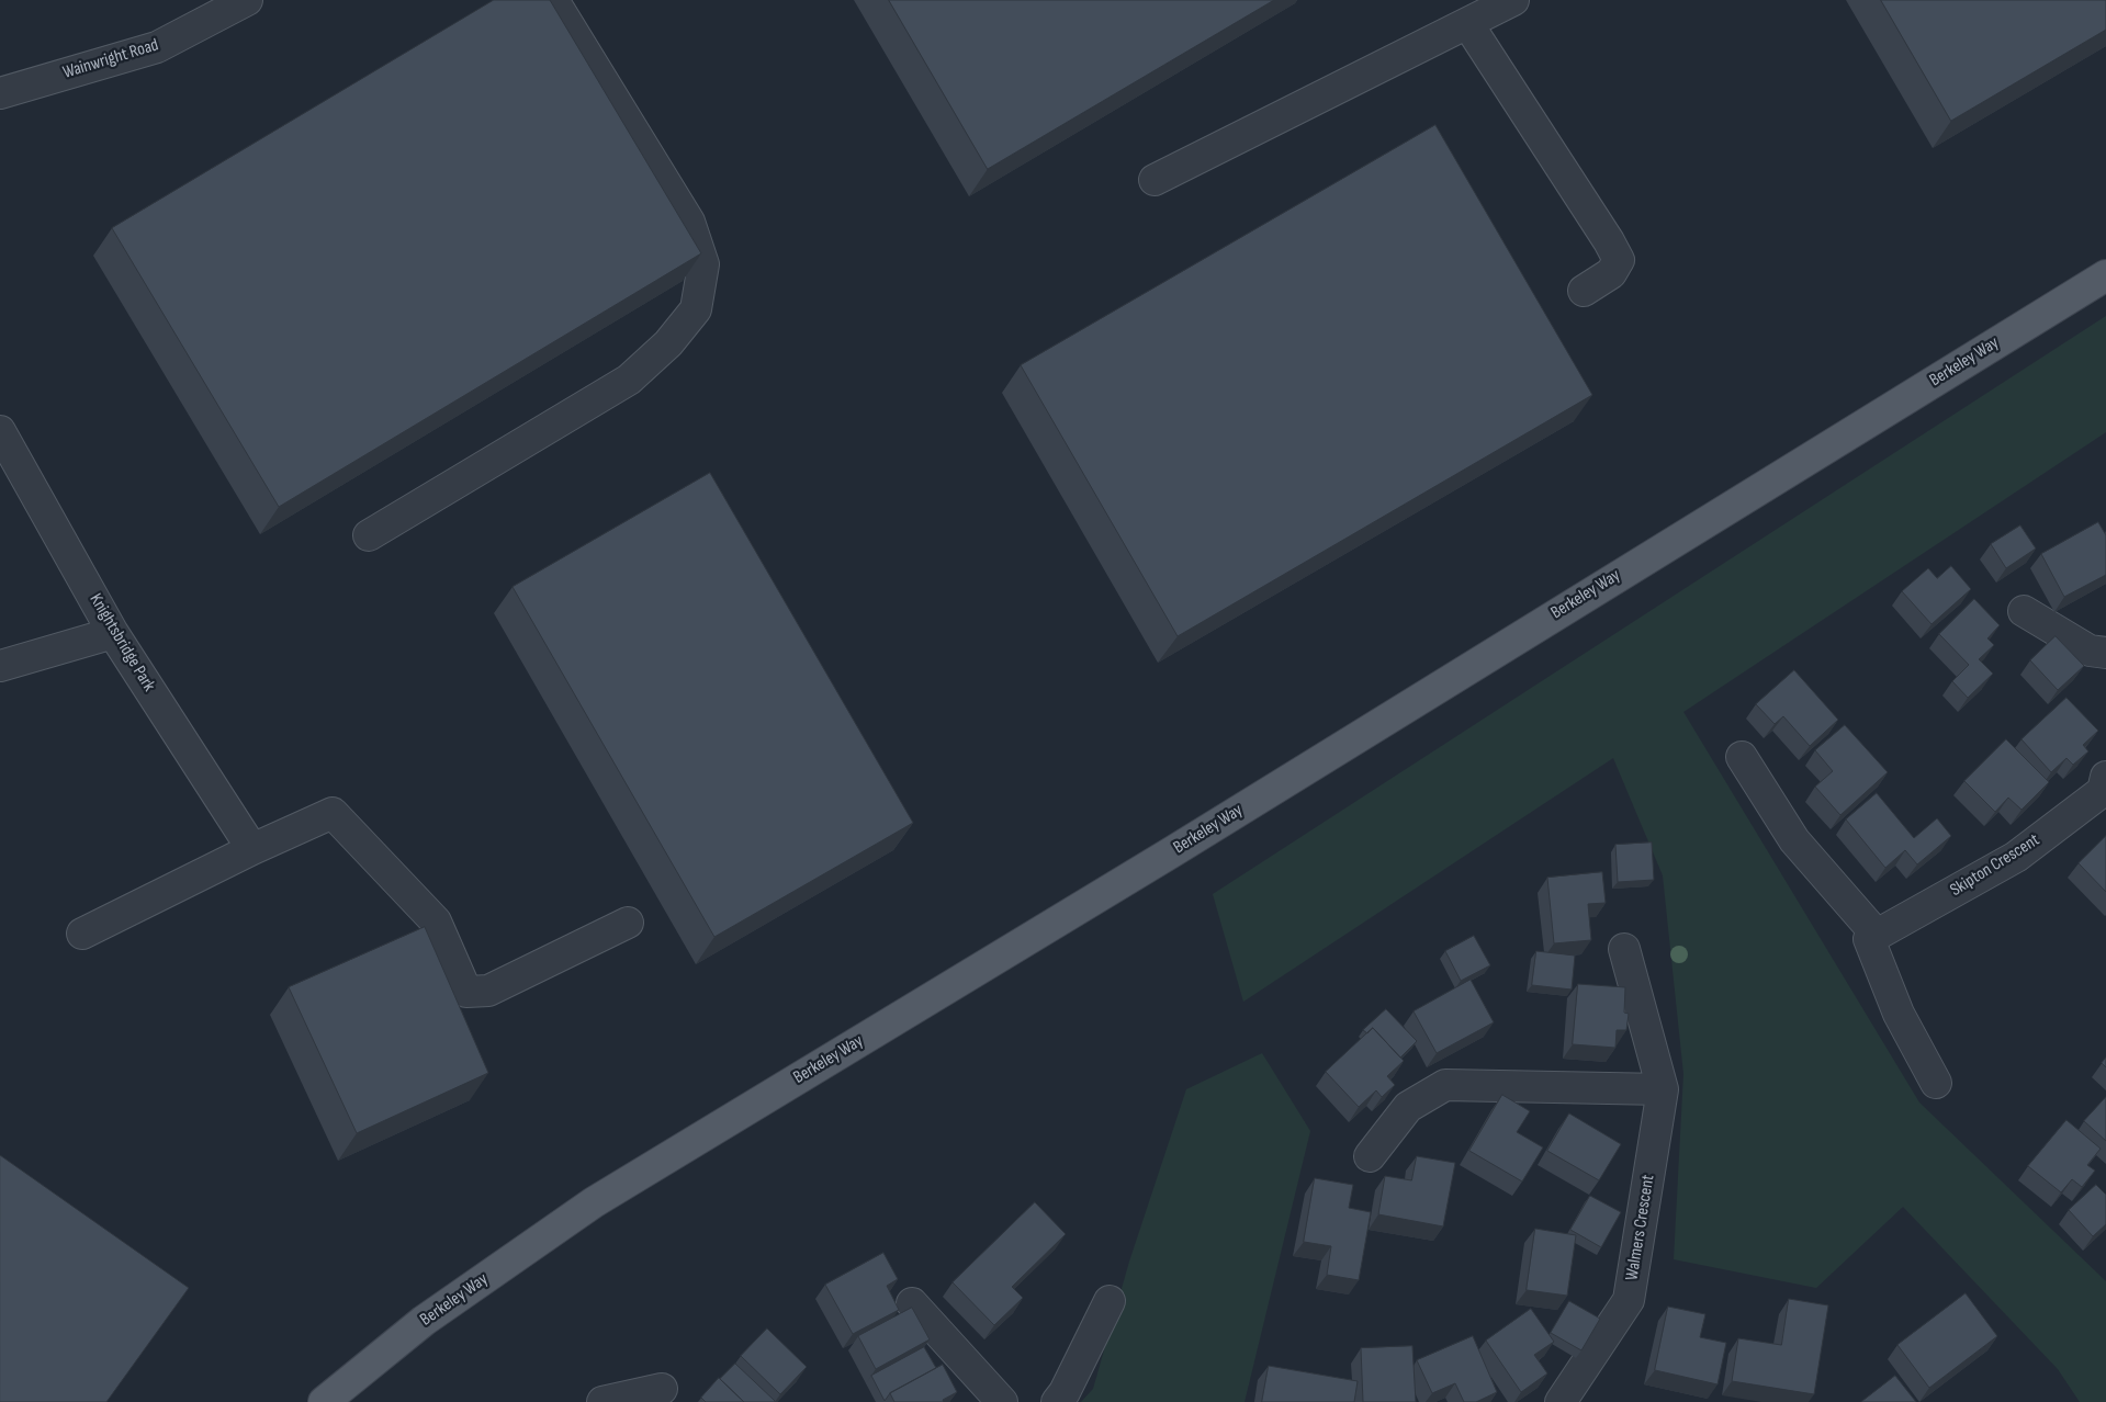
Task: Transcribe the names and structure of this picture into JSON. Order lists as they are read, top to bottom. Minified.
{"streets":{"main road":["Berkeley Way"],"street":["Wainwright Road","Knightsbridge Park","Skipton Crescent","Walmers Crescent"]}}
